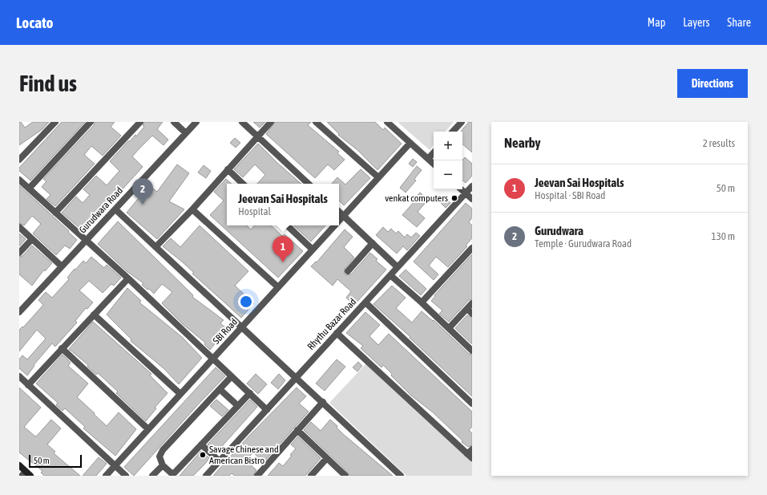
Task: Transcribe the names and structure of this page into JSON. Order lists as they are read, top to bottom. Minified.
{"streets":{"street":["Gurudwara Road","Rhythu Bazar Road","SBI Road"]},"places":["venkat computers","Savage Chinese and American Bistro"],"scale_bar":"50 m","page":{"header":"Locato","nav":["Map","Layers","Share"],"buttons":"Directions","title":"Find us","heading":["Nearby","2 results"],"map_buttons":["+","−"],"list":[{"mark":"1","name":"Jeevan Sai Hospitals","note":"Hospital · SBI Road","value":"50 m"},{"mark":"2","name":"Gurudwara","note":"Temple · Gurudwara Road","value":"130 m"}],"pins":["2","1"],"popup":["Jeevan Sai Hospitals","Hospital"],"scale":"50 m"}}
